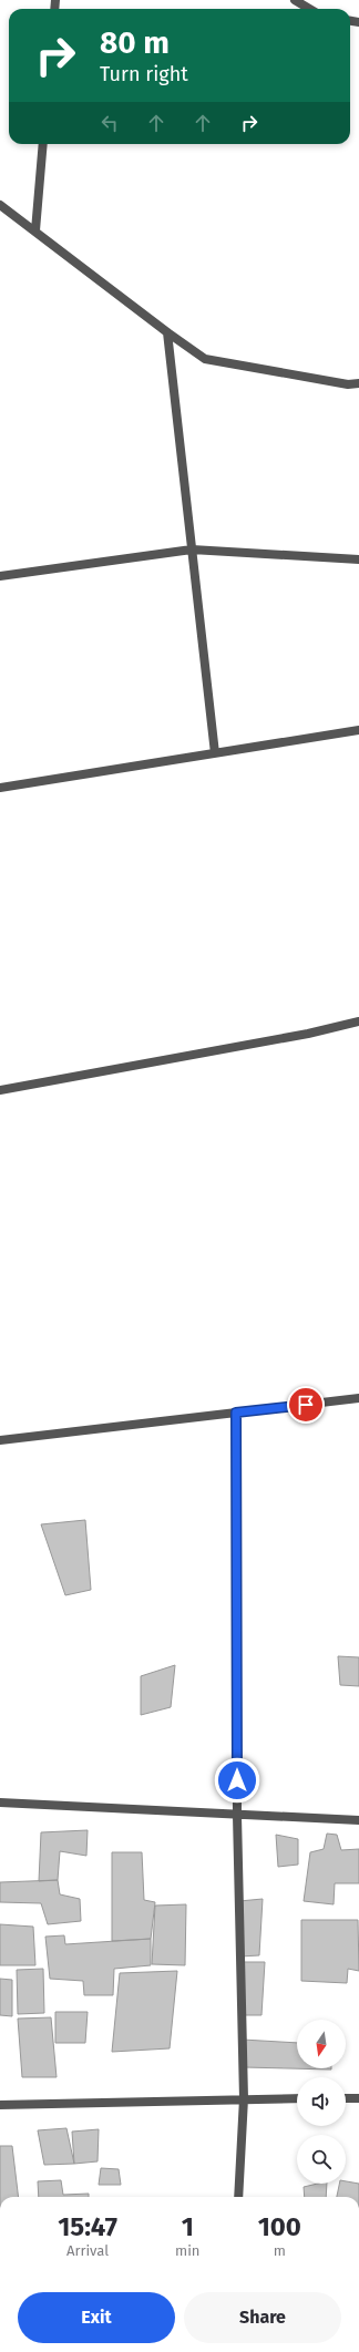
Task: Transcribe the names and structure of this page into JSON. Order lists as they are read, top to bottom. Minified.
{"north":"bottom","page":{"turn":["80 m","Turn right"],"eta":["15:47","Arrival","1","min","100","m"],"buttons":["Exit","Share"]}}
